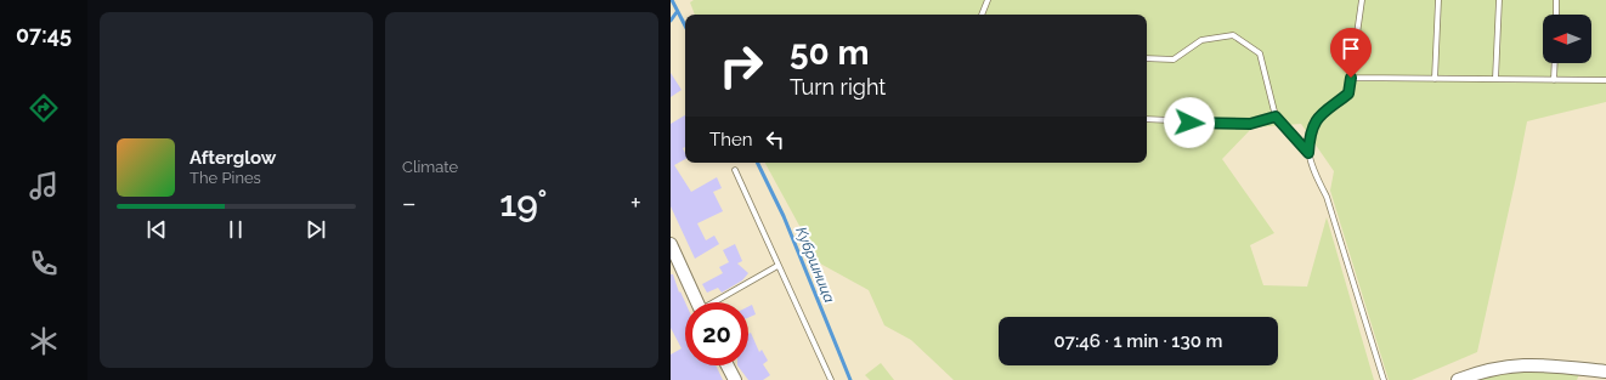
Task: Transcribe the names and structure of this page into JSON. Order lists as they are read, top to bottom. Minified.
{"water":["Кубршница"],"north":"left","page":{"tabs":"07:45","tile":"Climate","turn":["50 m","Turn right"],"then":"Then","song":["Afterglow","The Pines"],"heat":["−","19°","+"],"limit":"20","trip":"07:46 · 1 min · 130 m"}}
